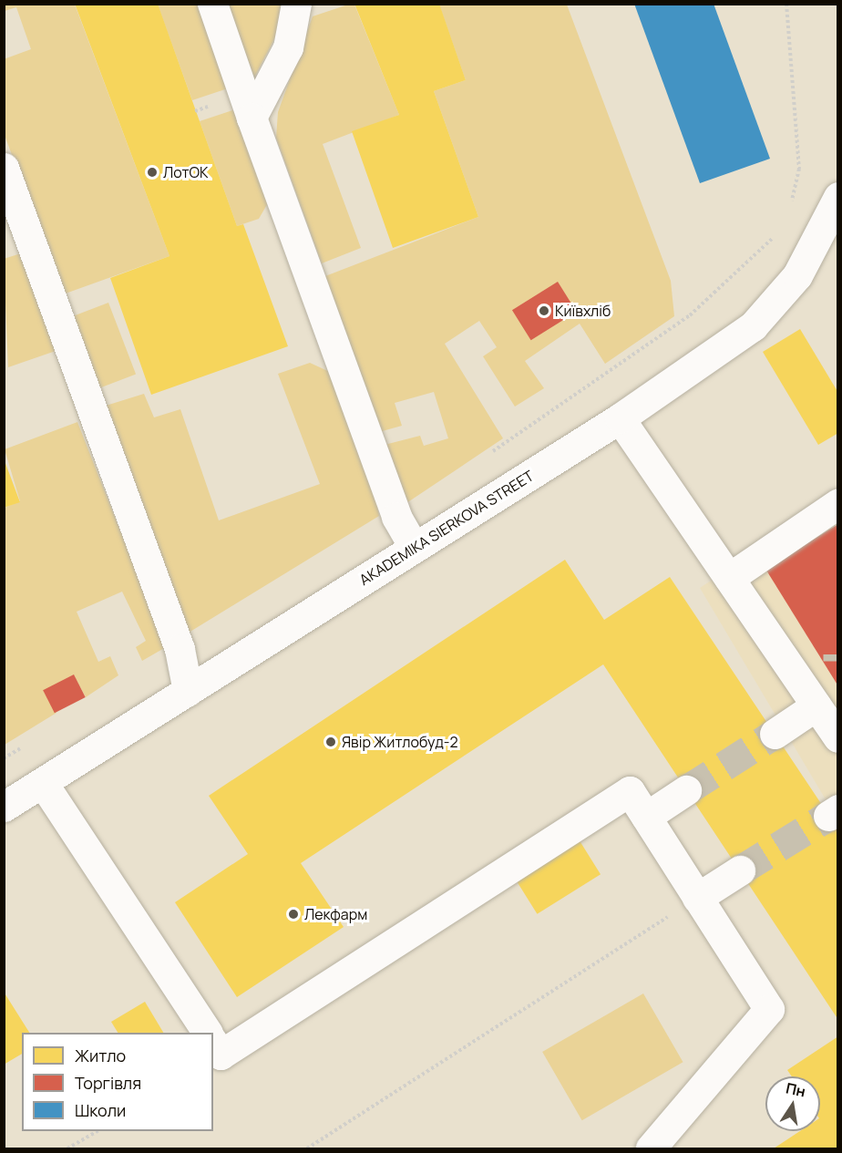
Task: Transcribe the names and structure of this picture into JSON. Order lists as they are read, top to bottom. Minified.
{"streets":{"street":["AKADEMIKA SIERKOVA STREET"]},"places":["ЛотОК","Київхліб","Явір Житлобуд-2","Лекфарм"],"legend":["Житло","Торгівля","Школи"],"north":"top"}
